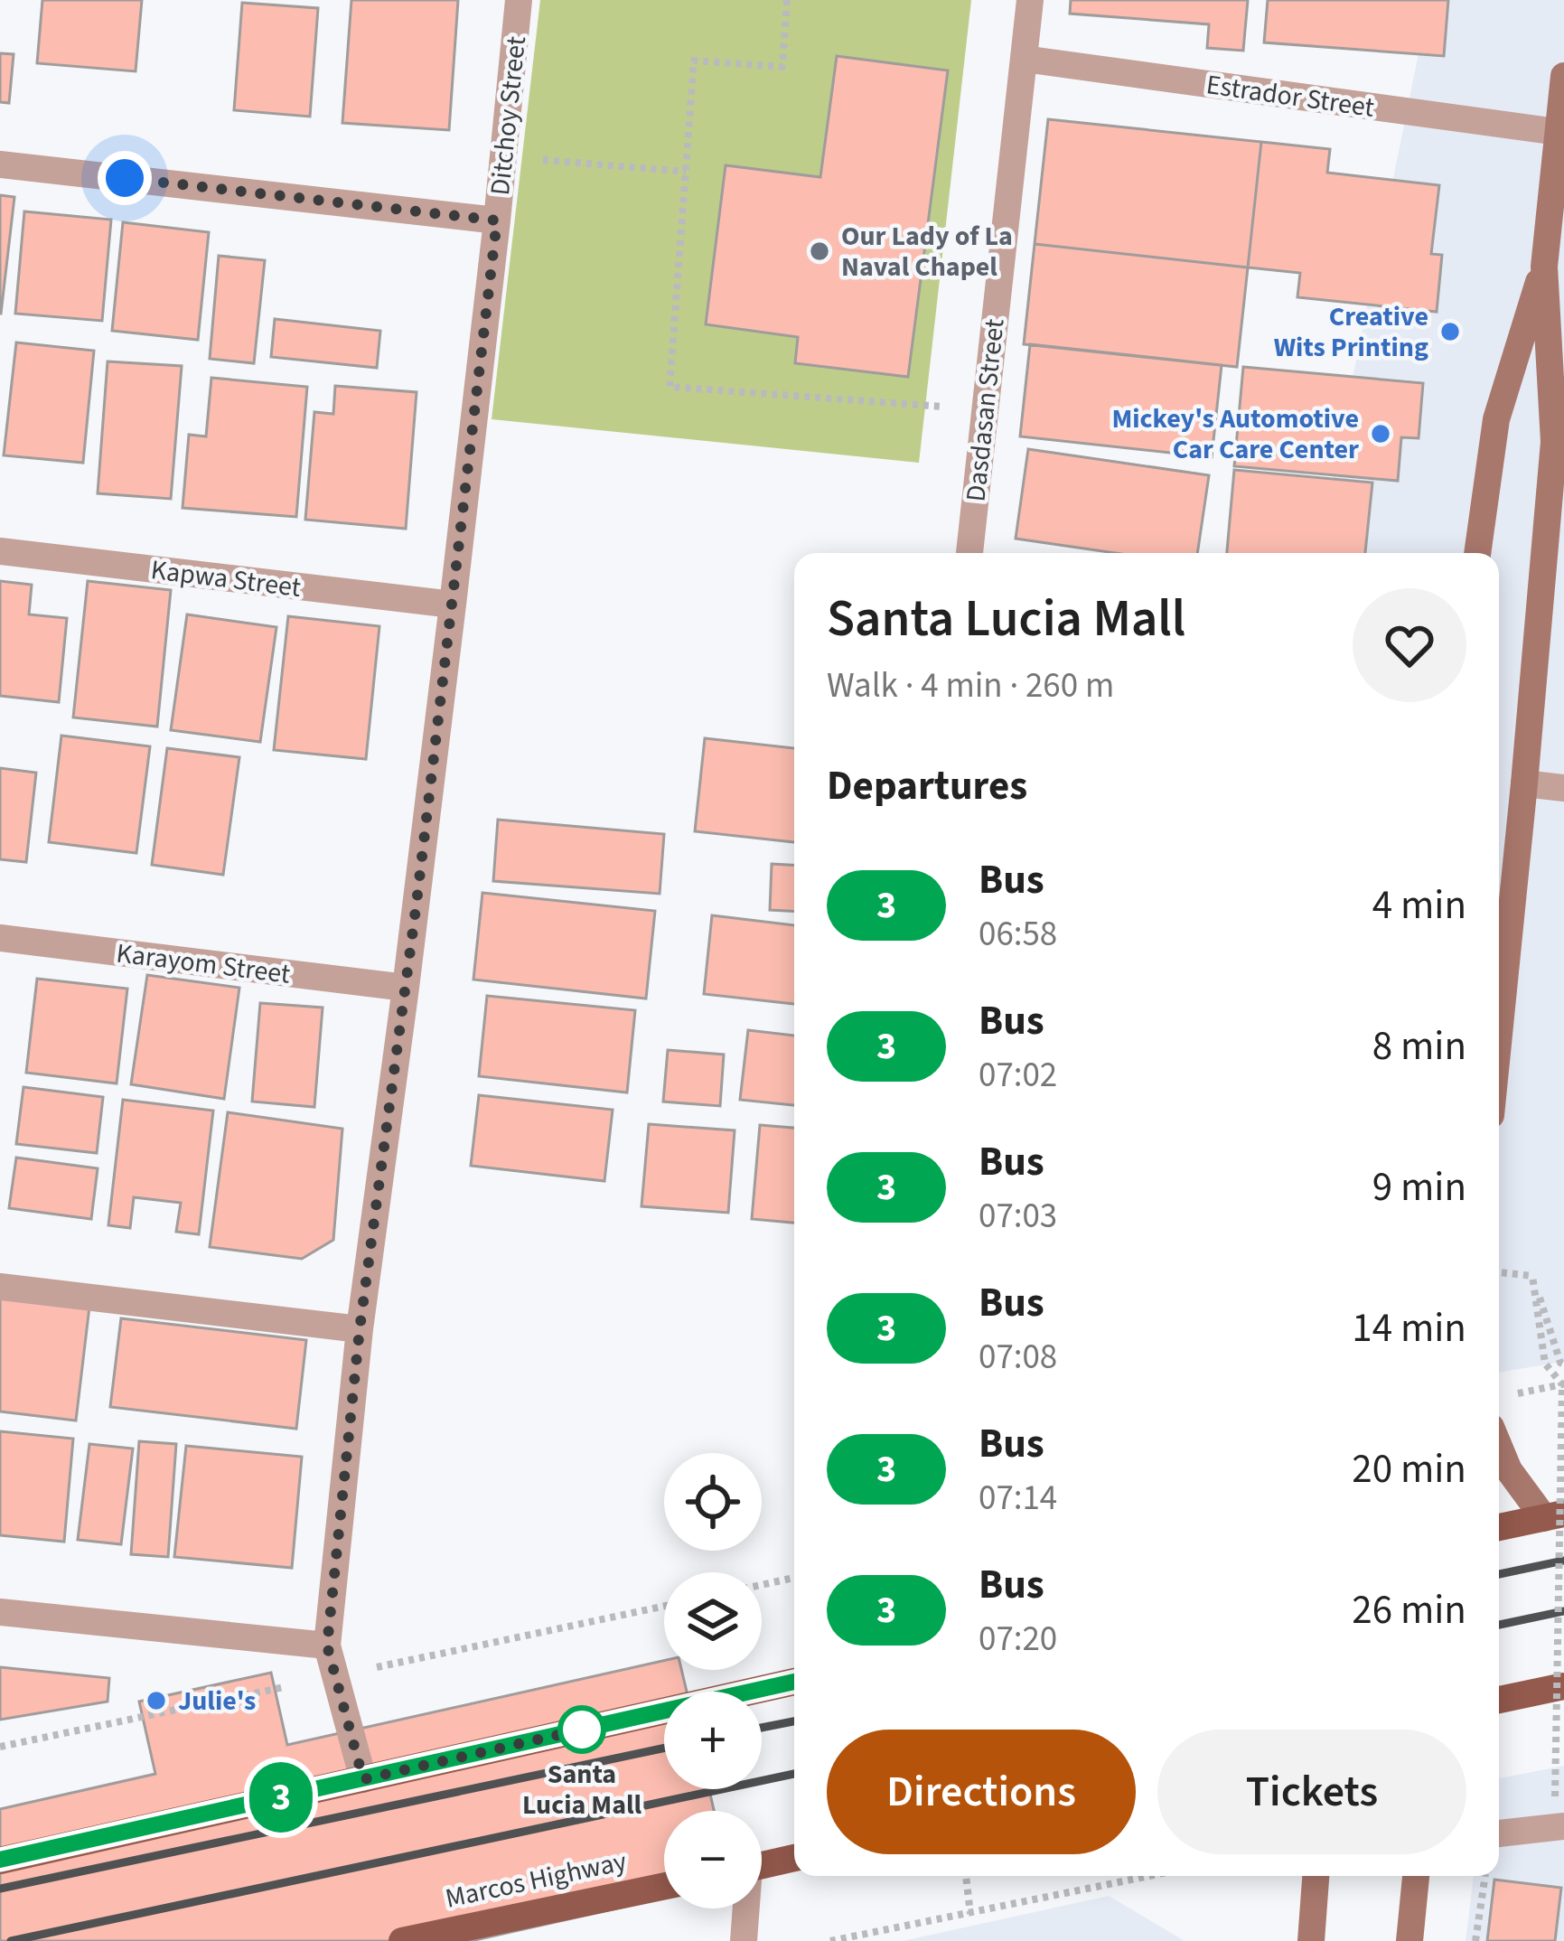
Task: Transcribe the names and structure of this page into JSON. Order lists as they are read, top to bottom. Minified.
{"streets":{"main road":["Marcos Highway"],"street":["Estrador Street","Ditchoy Street","Dasdasan Street","Kapwa Street","Karayom Street"]},"crossings":[["Estrador Street","Dasdasan Street"],["Ditchoy Street","Kapwa Street"],["Ditchoy Street","Karayom Street"]],"places":["Our Lady of La Naval Chapel","Creative Wits Printing","Mickey's Automotive Car Care Center","Julie's","Santa Lucia Mall"],"lines":["bus line 3"],"page":{"on_map":"3","heading":[["Santa Lucia Mall","Walk · 4 min · 260 m"],"Departures"],"list":[{"mark":"3","name":"Bus","note":"06:58","value":"4 min"},{"mark":"3","name":"Bus","note":"07:02","value":"8 min"},{"mark":"3","name":"Bus","note":"07:03","value":"9 min"},{"mark":"3","name":"Bus","note":"07:08","value":"14 min"},{"mark":"3","name":"Bus","note":"07:14","value":"20 min"},{"mark":"3","name":"Bus","note":"07:20","value":"26 min"}],"map_buttons":["+","−"],"buttons":["Directions","Tickets"]}}
